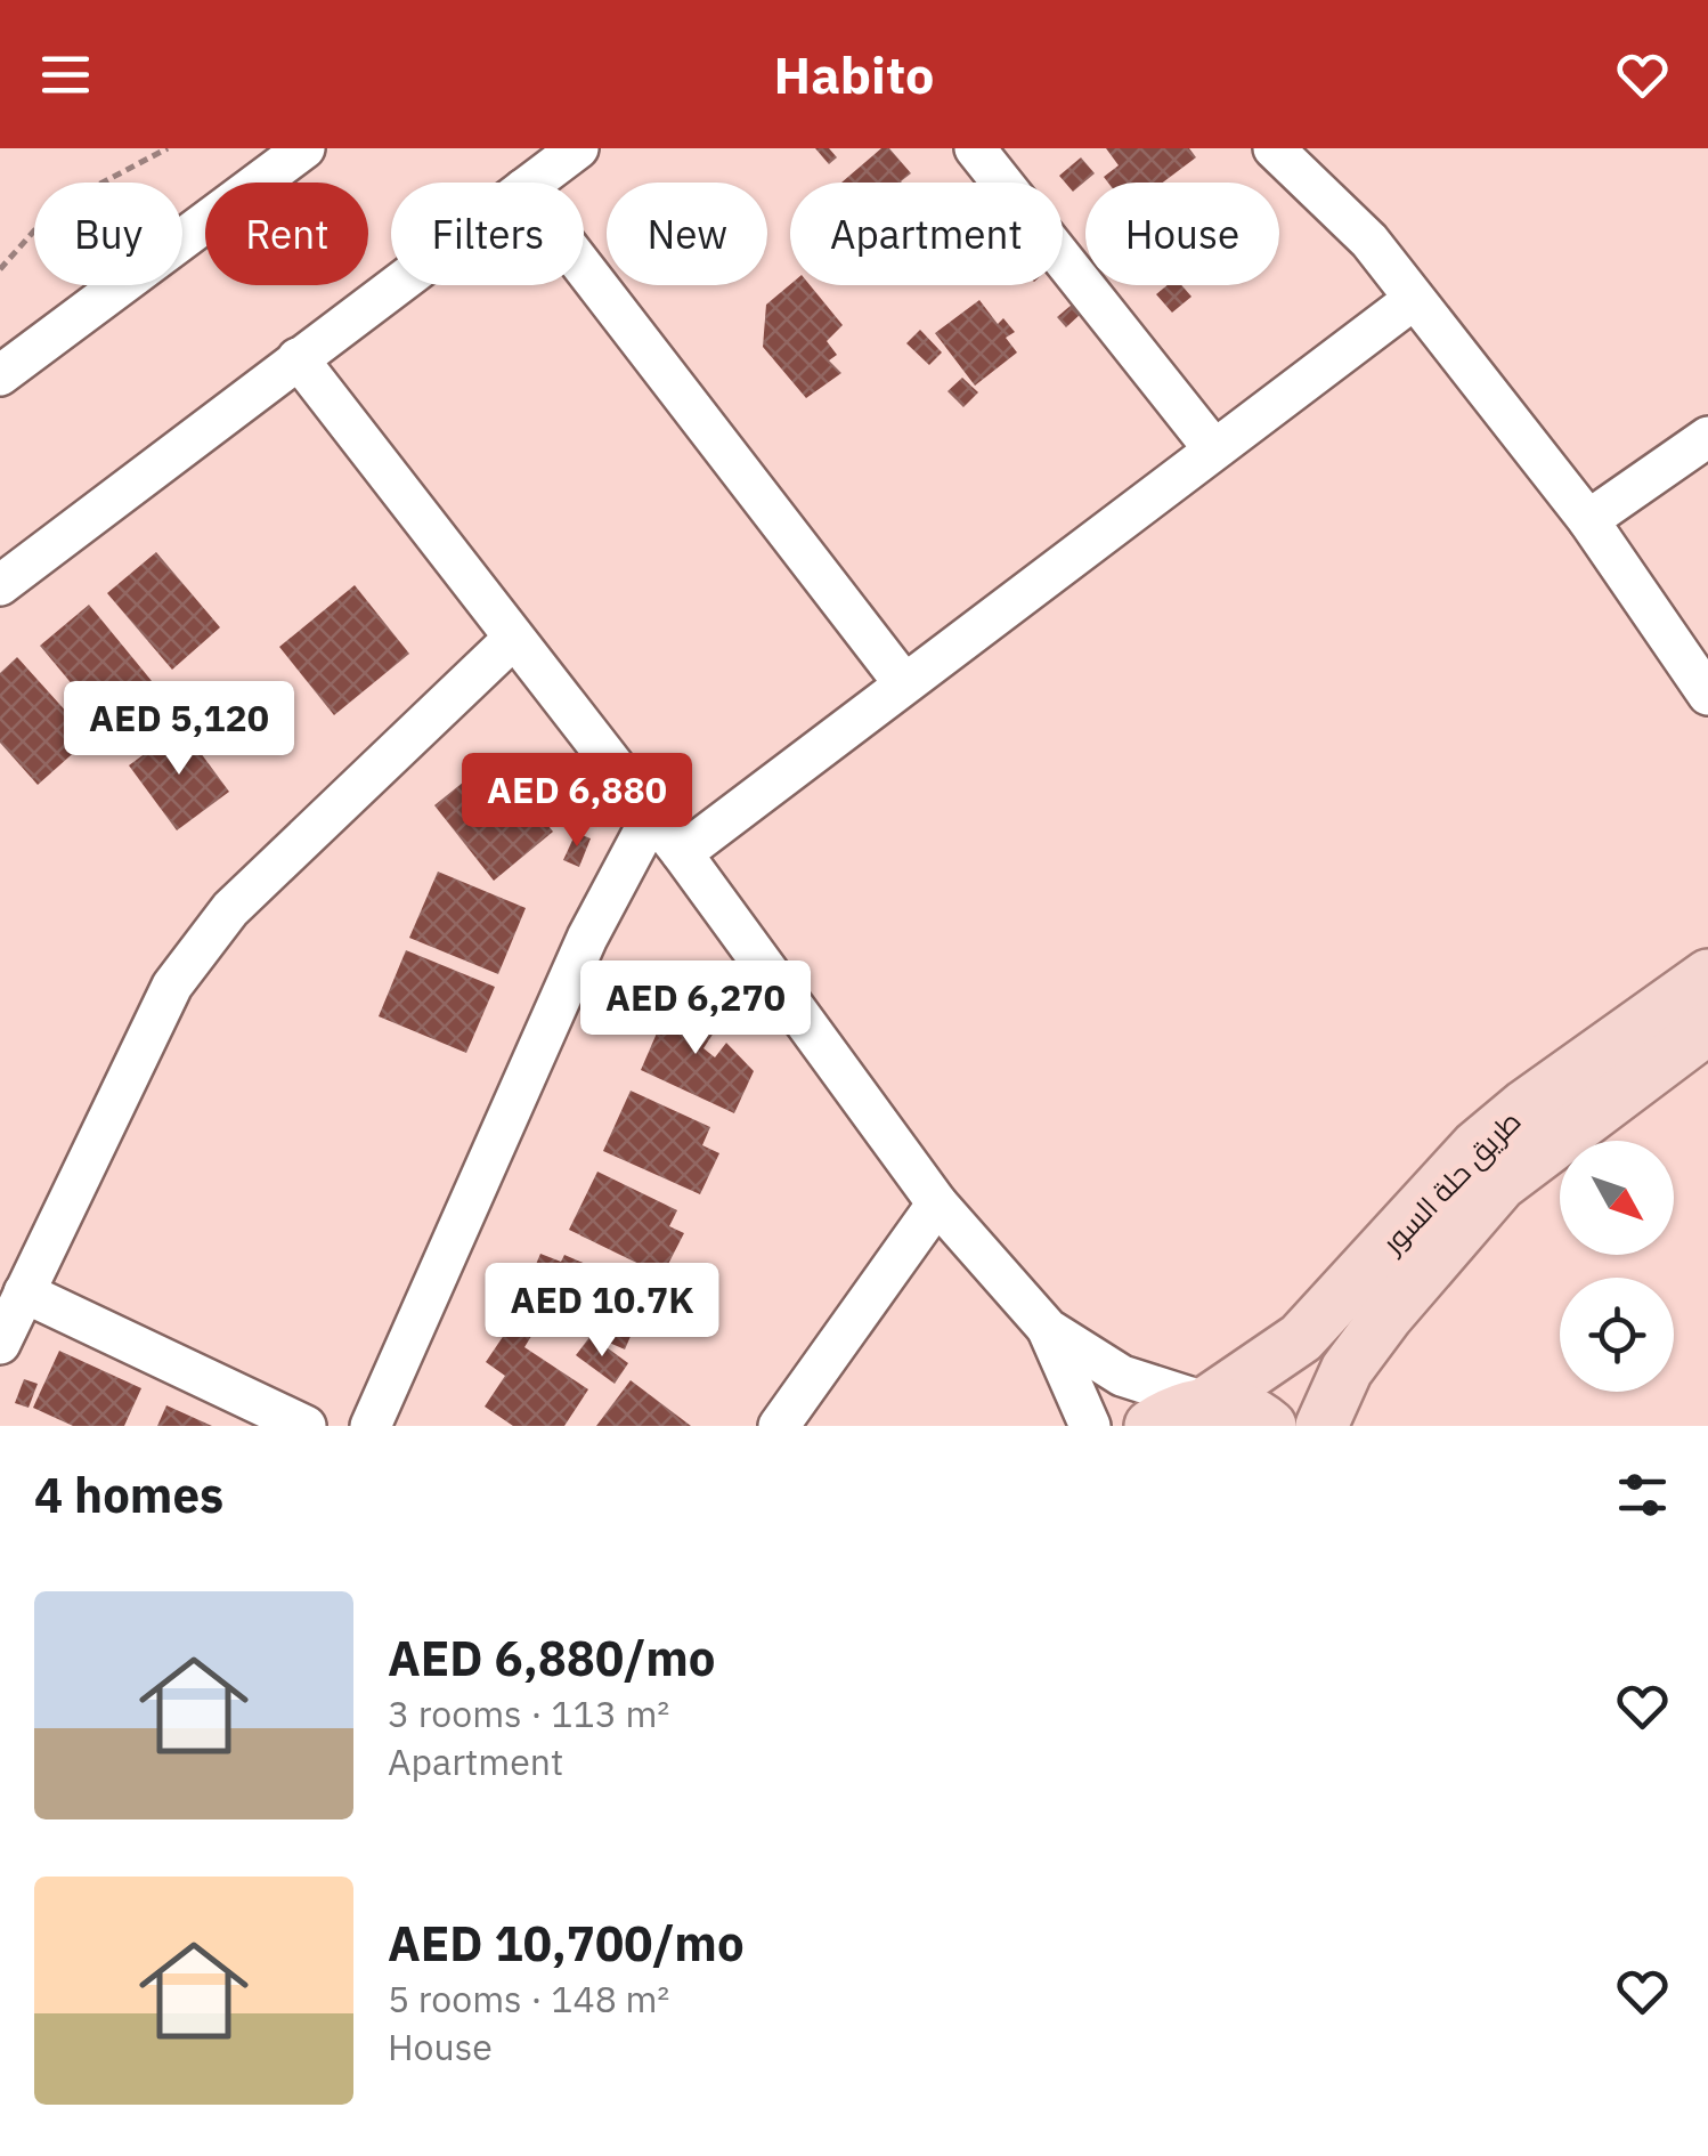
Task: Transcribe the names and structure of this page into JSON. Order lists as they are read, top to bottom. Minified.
{"streets":{"main road":["طريق حلة السور"]},"north":"bottom right","page":{"header":"Habito","chip":["Buy","Rent","Filters","New","Apartment","House"],"price":["AED 5,120","AED 6,880","AED 6,270","AED 10.7K"],"heading":"4 homes","list":[{"name":"AED 6,880/mo","note":"3 rooms · 113 m² · Apartment"},{"name":"AED 10,700/mo","note":"5 rooms · 148 m² · House"}]}}
